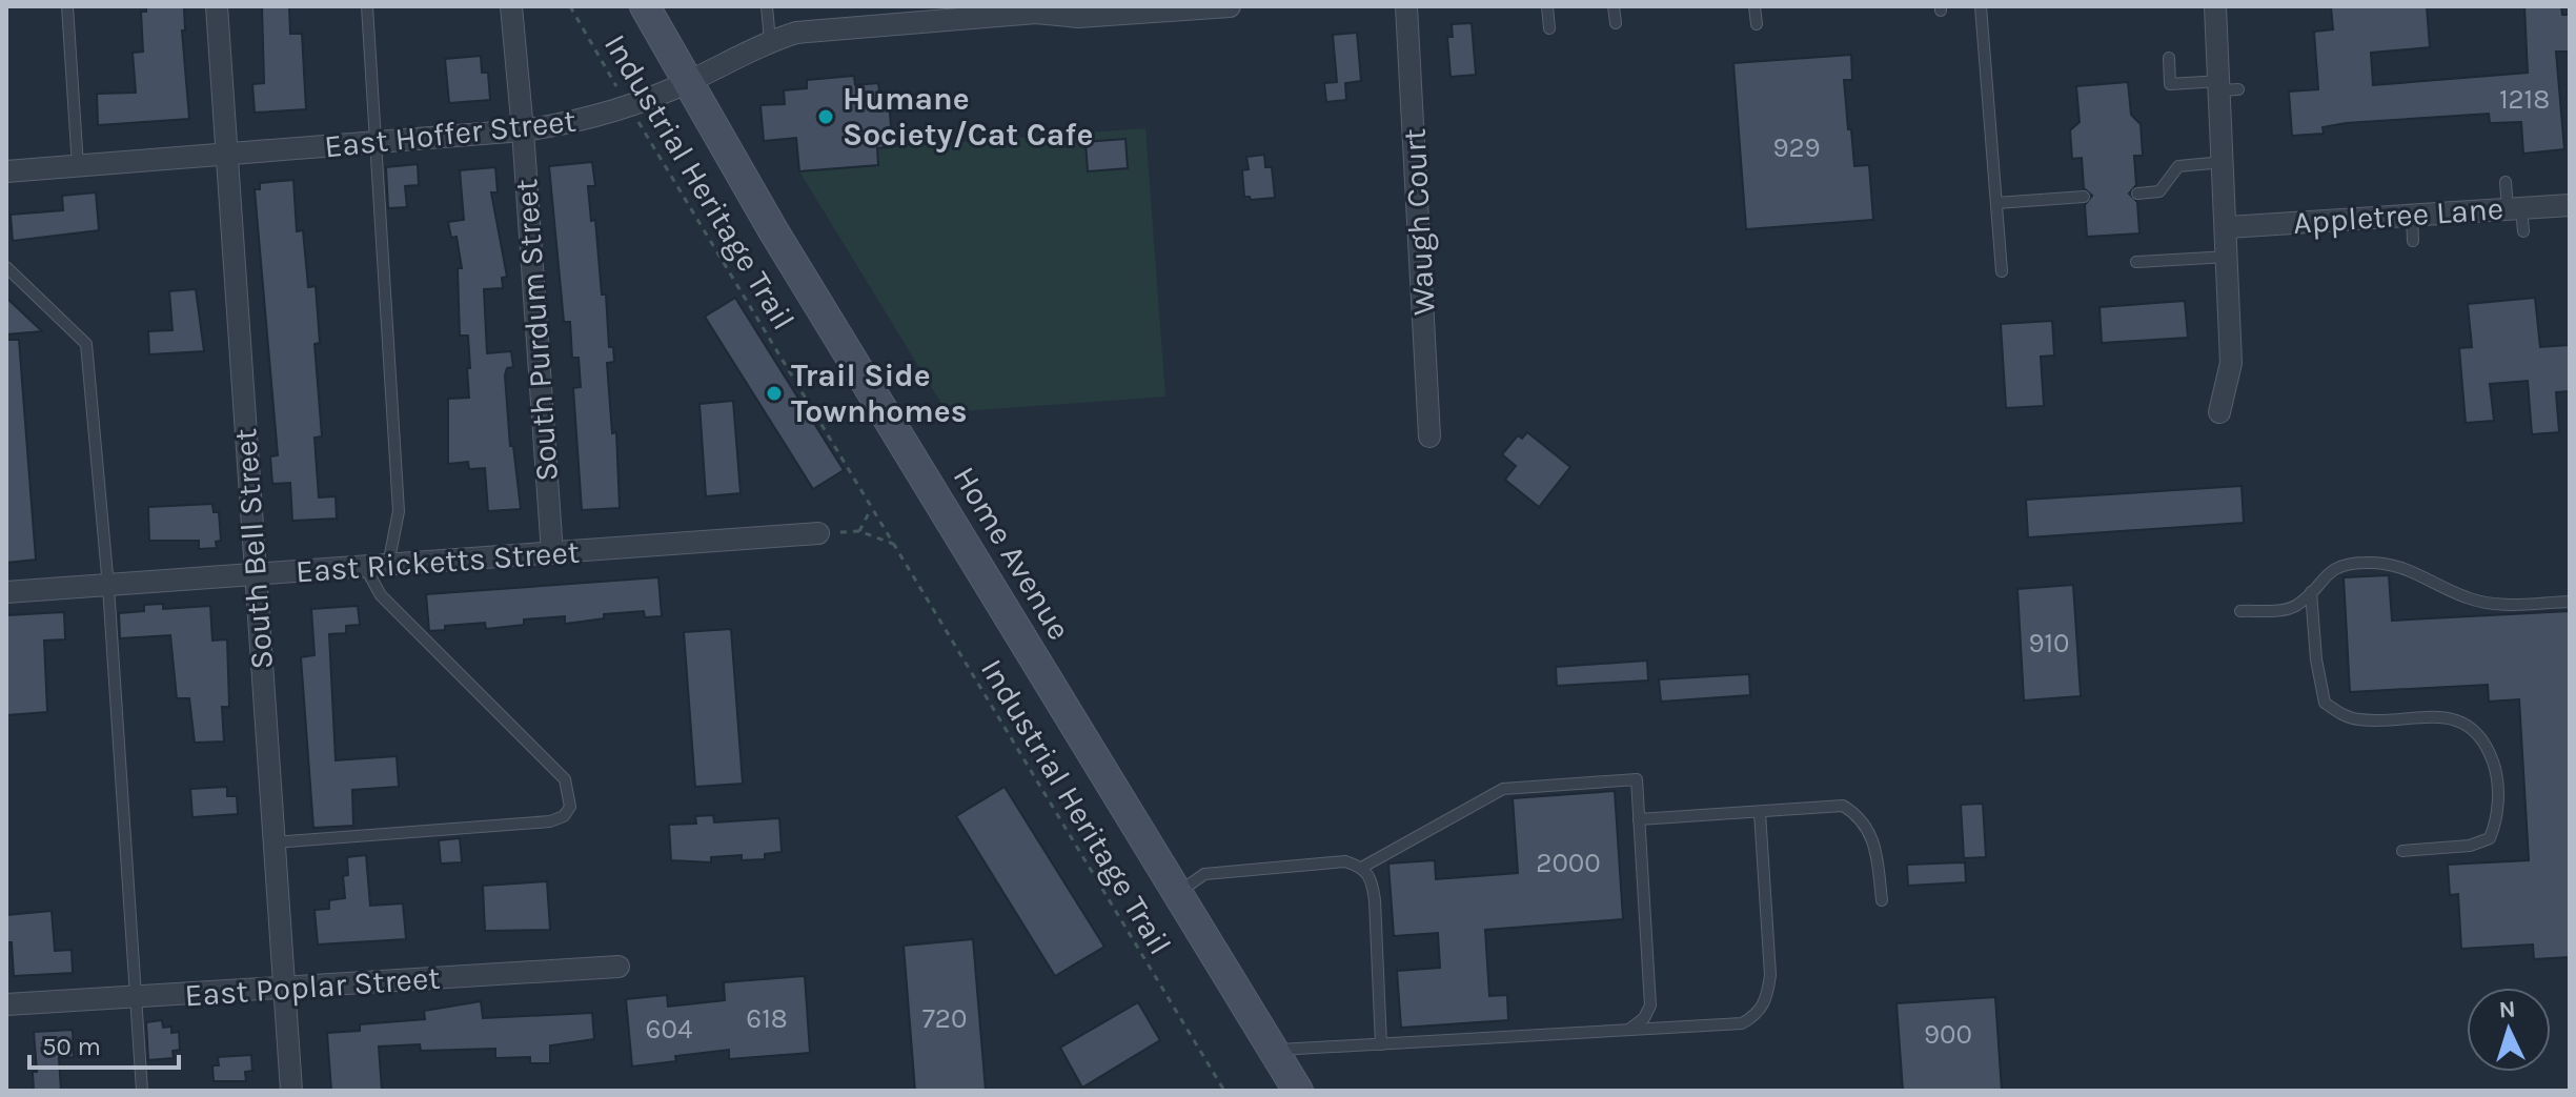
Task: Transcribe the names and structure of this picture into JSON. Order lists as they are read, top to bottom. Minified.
{"streets":{"main road":["Home Avenue"],"street":["East Hoffer Street","Appletree Lane","Waugh Court","South Purdum Street","South Bell Street","East Ricketts Street","East Poplar Street"],"path":["Industrial Heritage Trail"]},"crossings":[["East Hoffer Street","Industrial Heritage Trail"],["East Hoffer Street","South Purdum Street"],["East Hoffer Street","South Bell Street"],["East Hoffer Street","Home Avenue"],["South Purdum Street","East Ricketts Street"],["South Bell Street","East Ricketts Street"],["South Bell Street","East Poplar Street"]],"places":["Humane Society/Cat Cafe","Trail Side Townhomes"],"house_numbers":["1218","929","910","2000","618","720","604","900"],"scale_bar":"50 m","north":"top"}
